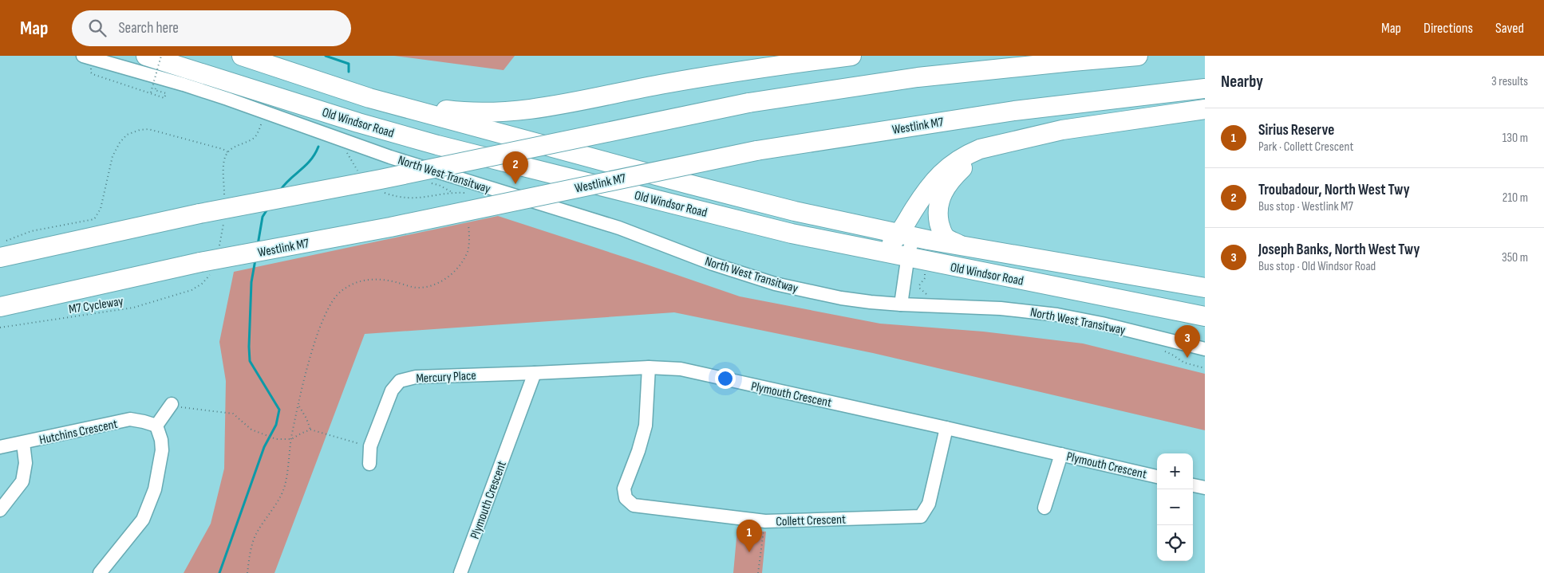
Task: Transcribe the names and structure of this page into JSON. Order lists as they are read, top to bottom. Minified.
{"streets":{"highway":["Old Windsor Road","Westlink M7"],"street":["North West Transitway","Mercury Place","Plymouth Crescent","Hutchins Crescent","Collett Crescent"],"path":["M7 Cycleway"]},"crossings":[["Mercury Place","Plymouth Crescent"],["Plymouth Crescent","Collett Crescent"]],"page":{"header":"Map","search":"Search here","nav":["Map","Directions","Saved"],"heading":["Nearby","3 results"],"list":[{"mark":"1","name":"Sirius Reserve","note":"Park · Collett Crescent","value":"130 m"},{"mark":"2","name":"Troubadour, North West Twy","note":"Bus stop · Westlink M7","value":"210 m"},{"mark":"3","name":"Joseph Banks, North West Twy","note":"Bus stop · Old Windsor Road","value":"350 m"}],"pins":["2","3","1"],"map_buttons":["+","−"]}}
